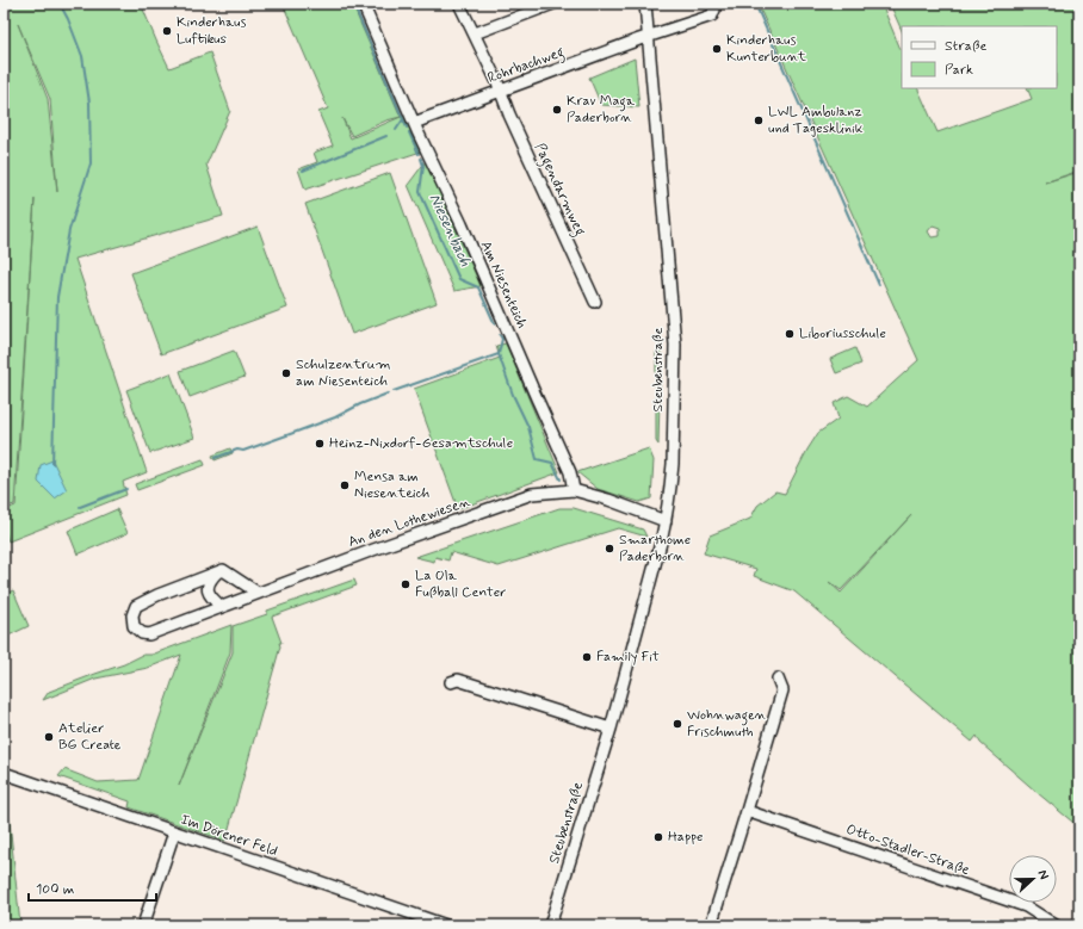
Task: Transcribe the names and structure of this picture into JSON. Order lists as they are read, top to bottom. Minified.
{"streets":{"street":["Rohrbachweg","Pagendarmweg","Am Niesenteich","Steubenstraße","An den Lothewiesen","Im Dörener Feld","Otto-Stadler-Straße"]},"crossings":[["Rohrbachweg","Pagendarmweg"],["Rohrbachweg","Am Niesenteich"],["Rohrbachweg","Steubenstraße"],["Am Niesenteich","An den Lothewiesen"]],"water":["Niesenbach"],"places":["Kinderhaus Luftikus","Kinderhaus Kunterbunt","Krav Maga Paderborn","LWL Ambulanz und Tagesklinik","Liboriusschule","Schulzentrum am Niesenteich","Heinz-Nixdorf-Gesamtschule","Mensa am Niesenteich","Smarthome Paderborn","La Ola Fußball Center","Family Fit","Wohnwagen Frischmuth","Atelier BG Create","Happe"],"legend":["Straße","Park"],"scale_bar":"100 m","north":"right"}
